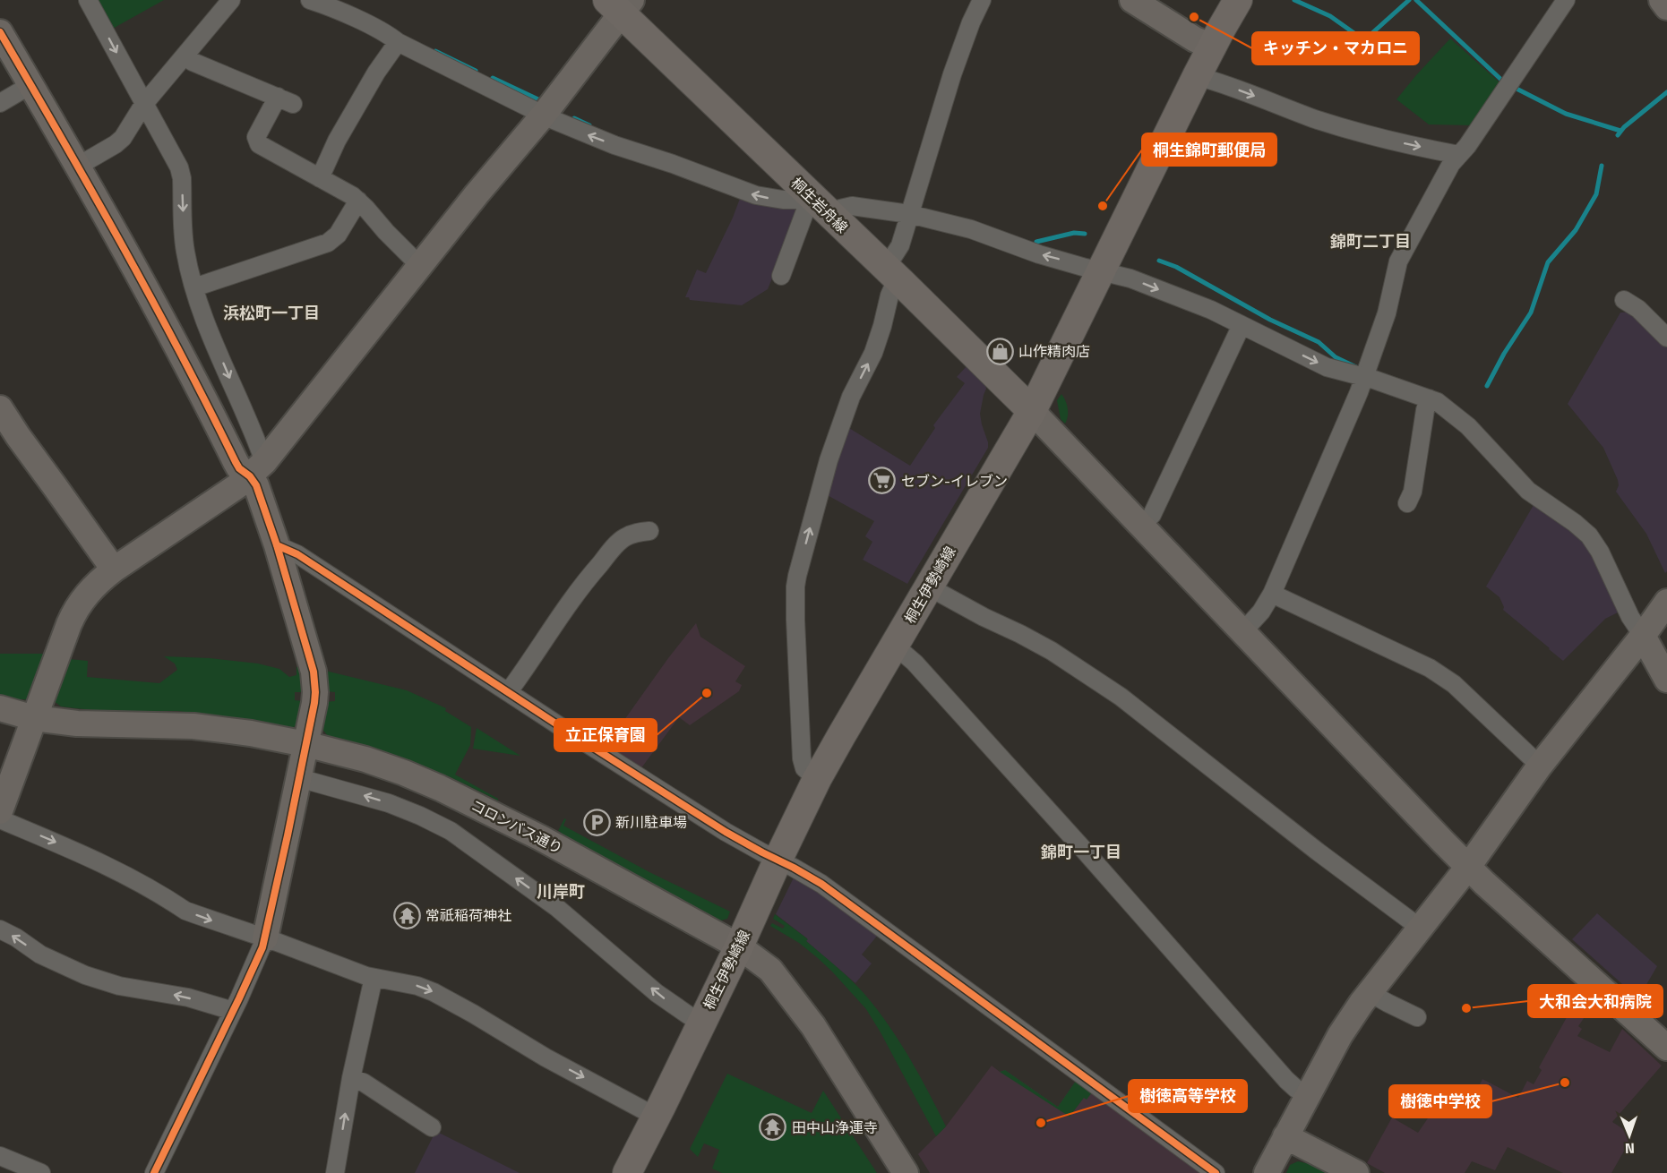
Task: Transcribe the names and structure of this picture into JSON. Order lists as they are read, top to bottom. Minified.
{"streets":{"main road":["桐生岩舟線","桐生伊勢崎線"],"street":["コロンバス通り"]},"crossings":[["桐生岩舟線","桐生伊勢崎線"],["桐生伊勢崎線","コロンバス通り"]],"districts":["錦町二丁目","浜松町一丁目","錦町一丁目","川岸町"],"places":{"other":["キッチン・マカロニ","桐生錦町郵便局","立正保育園","大和会大和病院","樹徳中学校","樹徳高等学校"],"shop":["山作精肉店"],"supermarket":["セブン-イレブン"],"parking":["新川駐車場"],"temple":["常祇稲荷神社","田中山浄運寺"]},"north":"bottom"}
